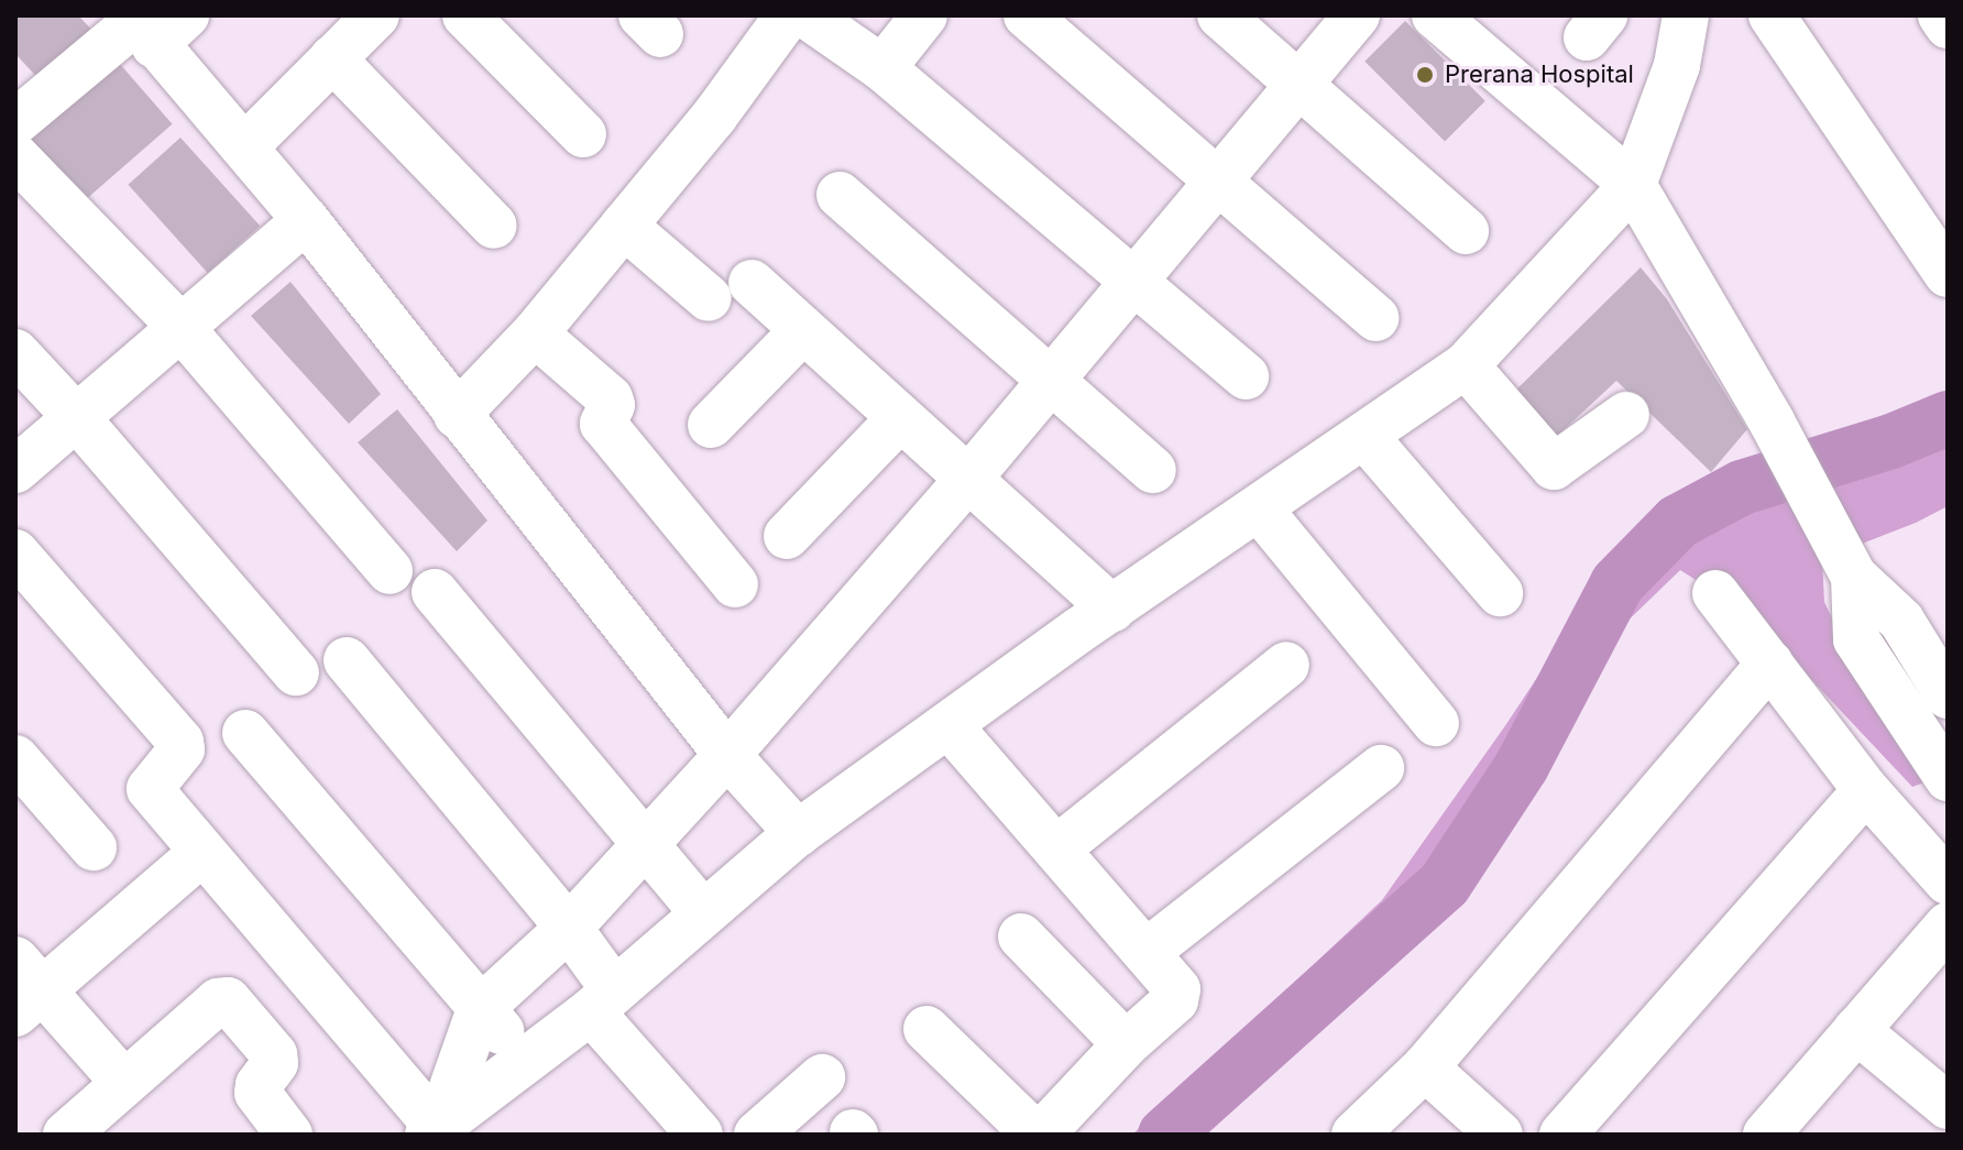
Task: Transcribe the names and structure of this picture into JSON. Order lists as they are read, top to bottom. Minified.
{"places":["Prerana Hospital"]}
